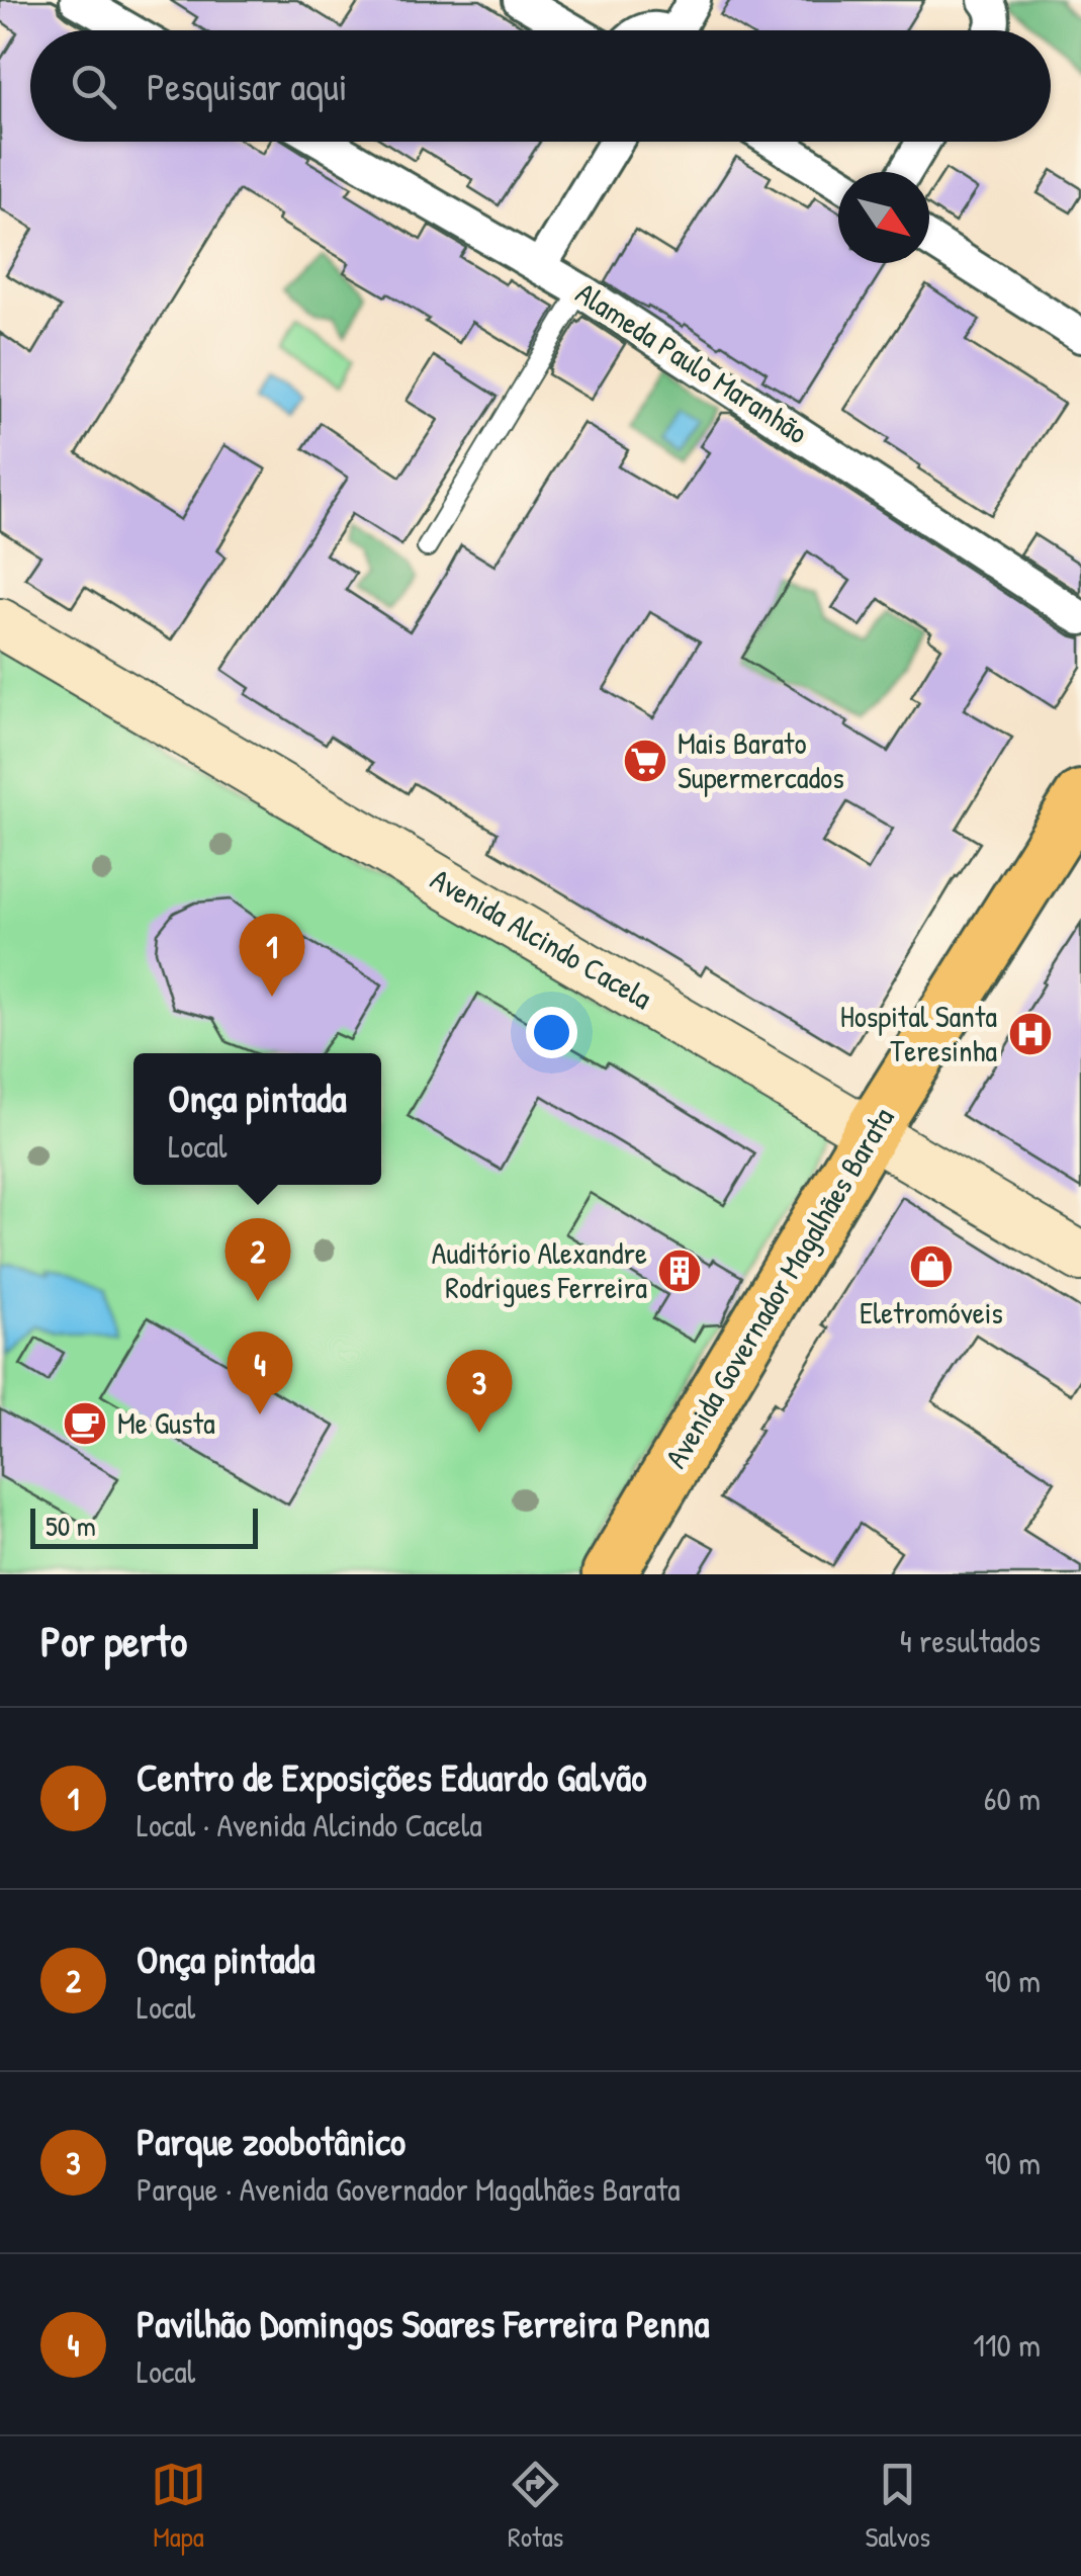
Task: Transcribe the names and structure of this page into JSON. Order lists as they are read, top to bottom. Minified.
{"streets":{"main road":["Avenida Alcindo Cacela","Avenida Governador Magalhães Barata"],"street":["Alameda Paulo Maranhão"]},"crossings":[["Avenida Alcindo Cacela","Avenida Governador Magalhães Barata"]],"places":{"supermarket":["Mais Barato Supermercados"],"hospital":["Hospital Santa Teresinha"],"shop":["Eletromóveis"],"building":["Auditório Alexandre Rodrigues Ferreira"],"cafe":["Me Gusta"]},"scale_bar":"50 m","north":"bottom right","page":{"search":"Pesquisar aqui","pins":["1","2","4","3"],"popup":["Onça pintada","Local"],"scale":"50 m","heading":["Por perto","4 resultados"],"list":[{"mark":"1","name":"Centro de Exposições Eduardo Galvão","note":"Local · Avenida Alcindo Cacela","value":"60 m"},{"mark":"2","name":"Onça pintada","note":"Local","value":"90 m"},{"mark":"3","name":"Parque zoobotânico","note":"Parque · Avenida Governador Magalhães Barata","value":"90 m"},{"mark":"4","name":"Pavilhão Domingos Soares Ferreira Penna","note":"Local","value":"110 m"}],"nav":["Mapa","Rotas","Salvos"]}}
